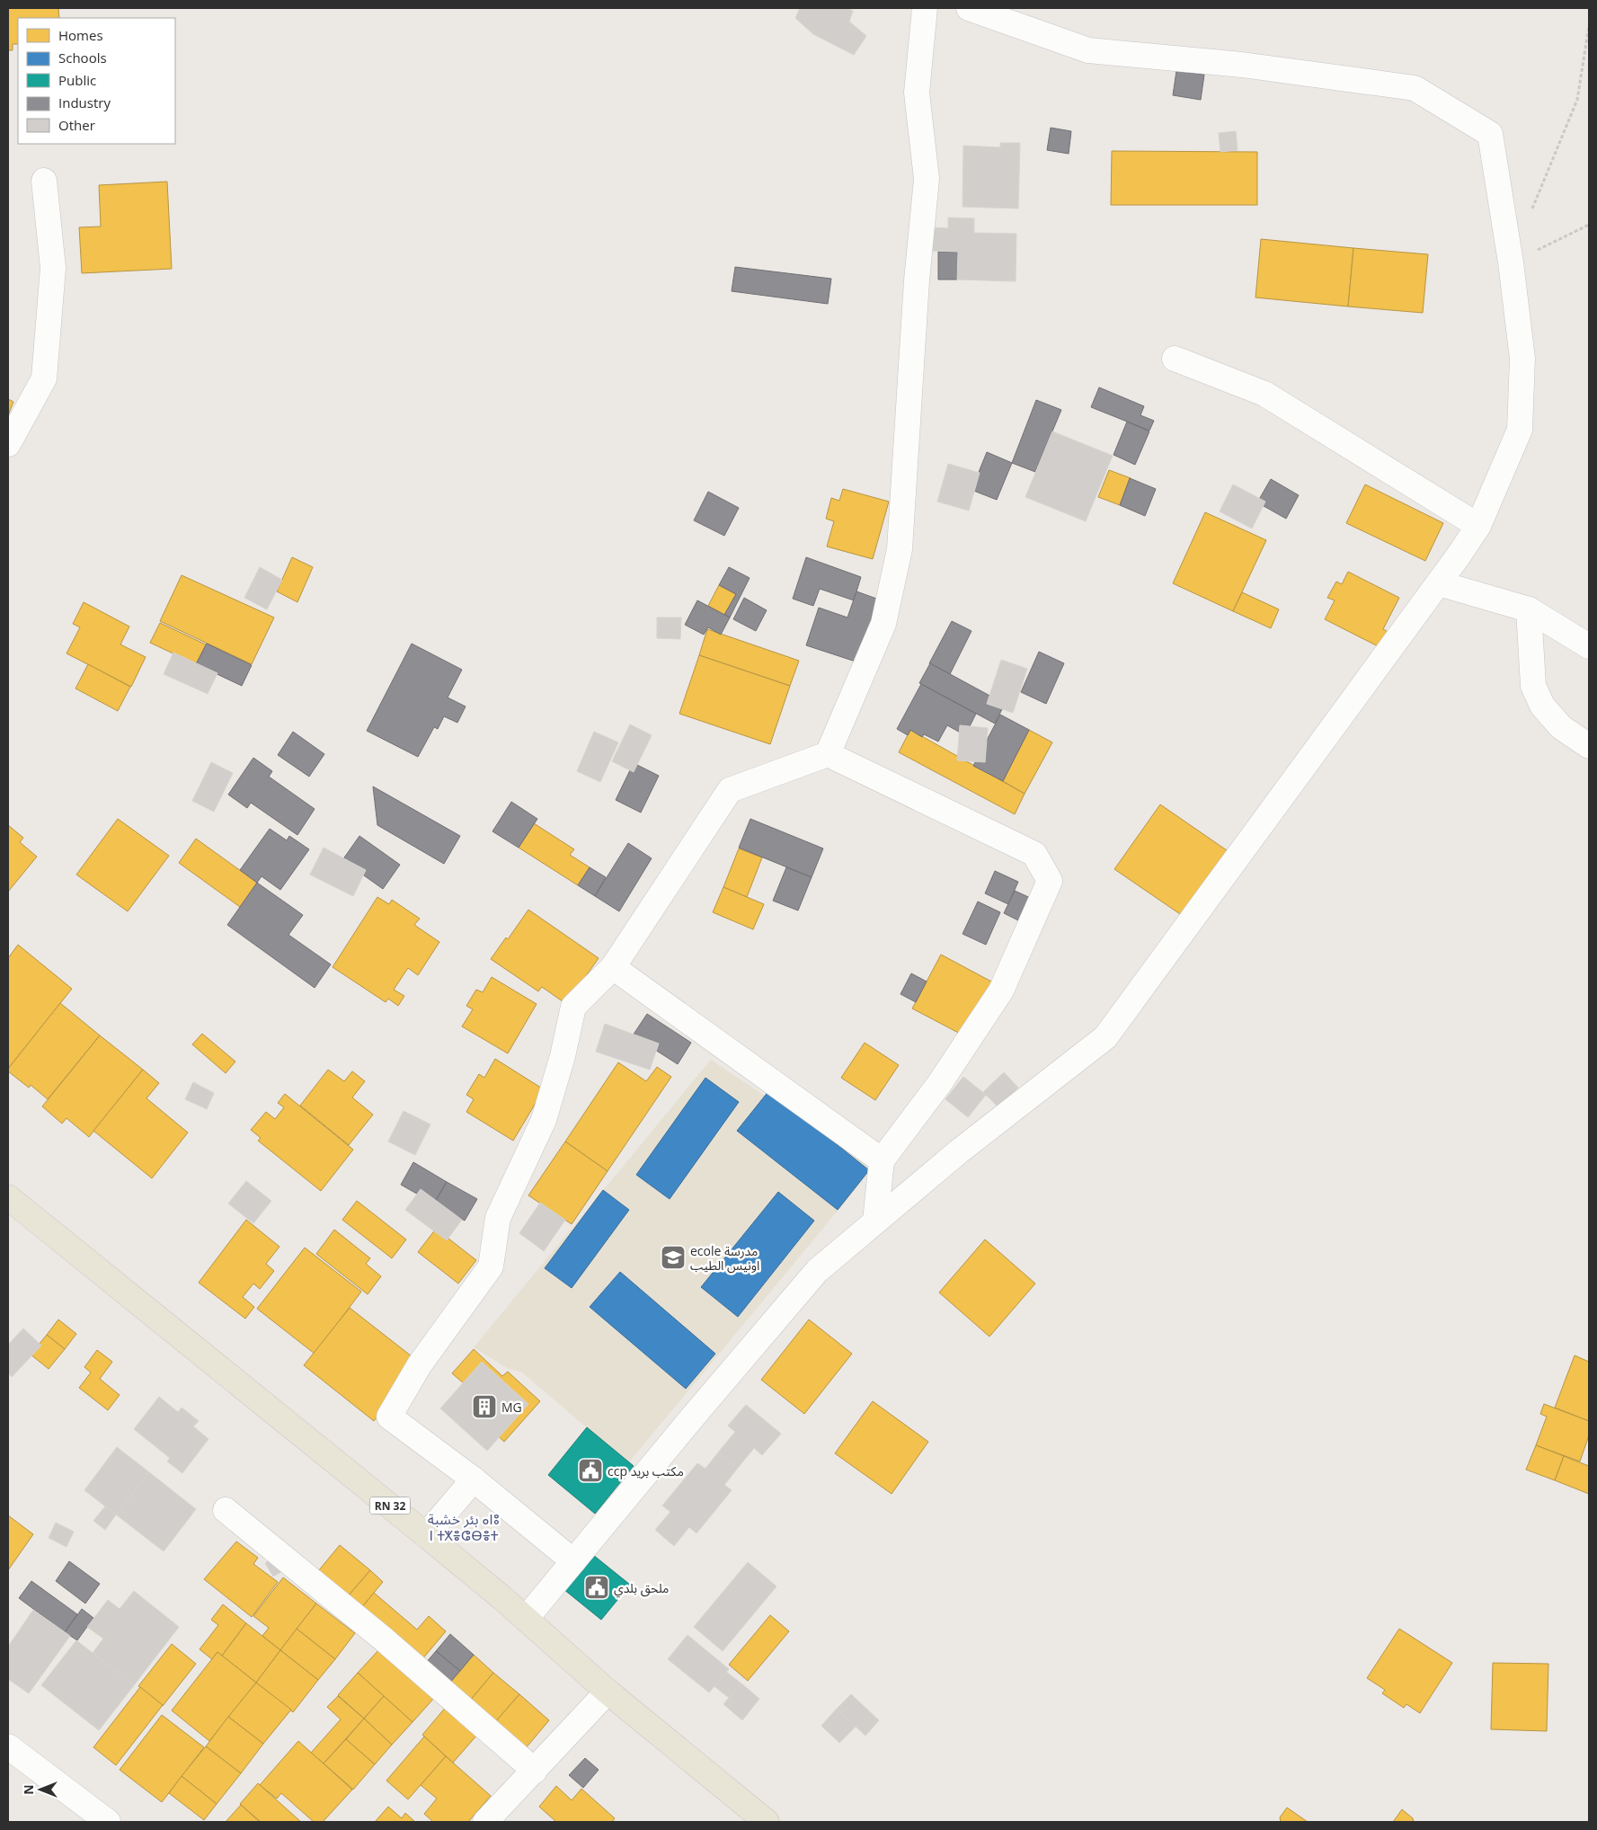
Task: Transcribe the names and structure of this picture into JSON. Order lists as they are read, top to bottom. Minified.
{"streets":{"main road":["RN 32"]},"districts":["بئر خشبة ⴰⵏⵓ ⵏ ⵜⵅⴻⵛⴱⴻⵜ"],"places":{"school or university":["ecole مدرسة اونيس الطيب"],"building":["MG"],"public building":["ccp مكتب بريد","ملحق بلدي"]},"legend":["Homes","Schools","Public","Industry","Other"],"north":"left"}
